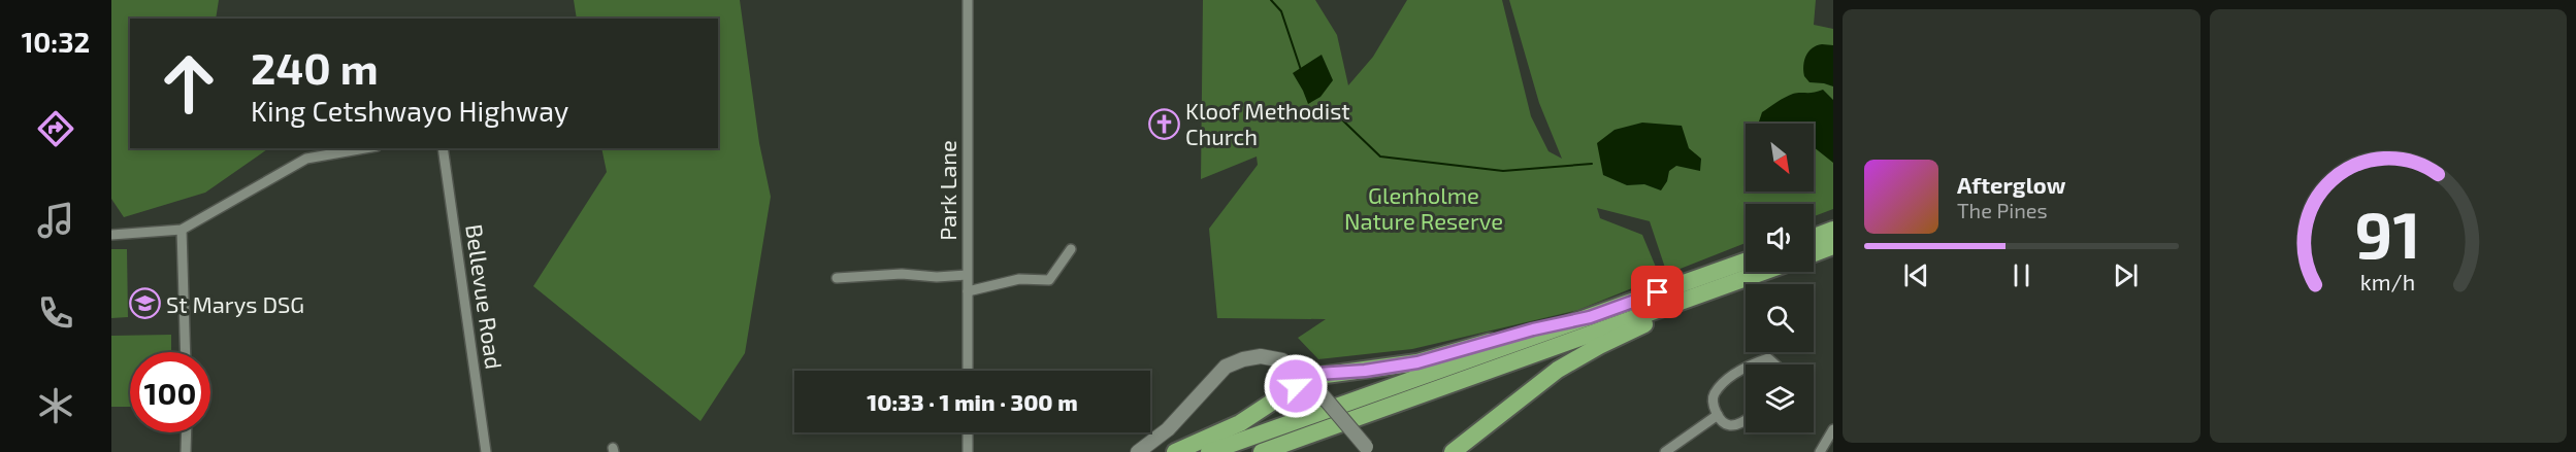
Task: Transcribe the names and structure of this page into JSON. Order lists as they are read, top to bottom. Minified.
{"streets":{"street":["Park Lane","Bellevue Road"]},"parks":["Glenholme Nature Reserve"],"places":{"church":["Kloof Methodist Church"],"school or university":["St Marys DSG"]},"north":"bottom right","page":{"tabs":"10:32","turn":["240 m","King Cetshwayo Highway"],"song":["Afterglow","The Pines"],"limit":"100","trip":"10:33 · 1 min · 300 m","gauge":["91","km/h"]}}
